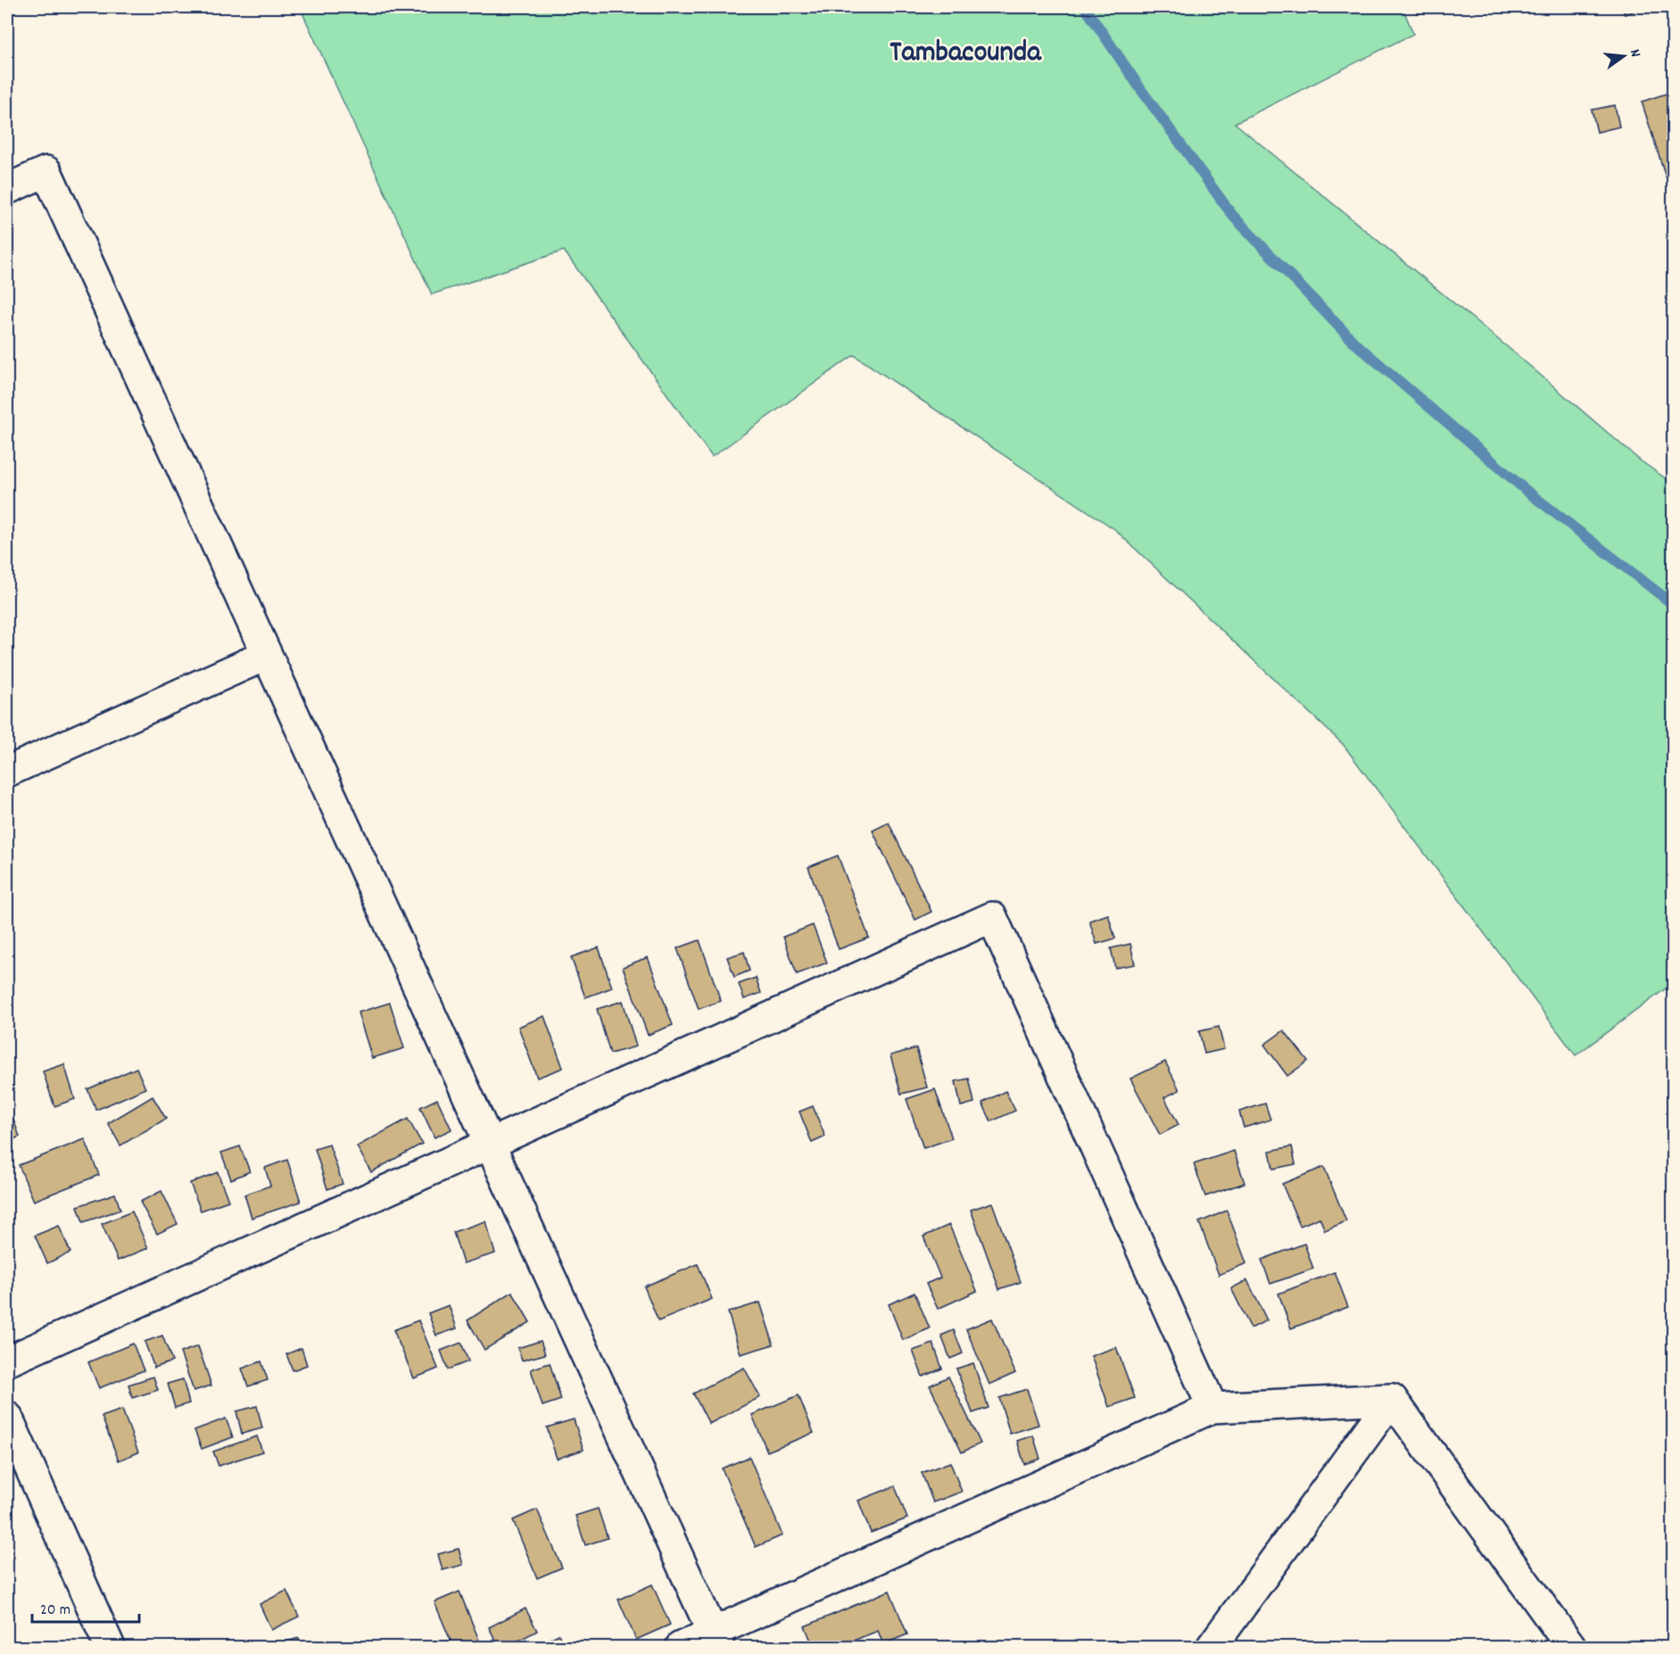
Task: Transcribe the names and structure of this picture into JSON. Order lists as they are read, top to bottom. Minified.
{"districts":["Tambacounda"],"scale_bar":"20 m","north":"right"}
